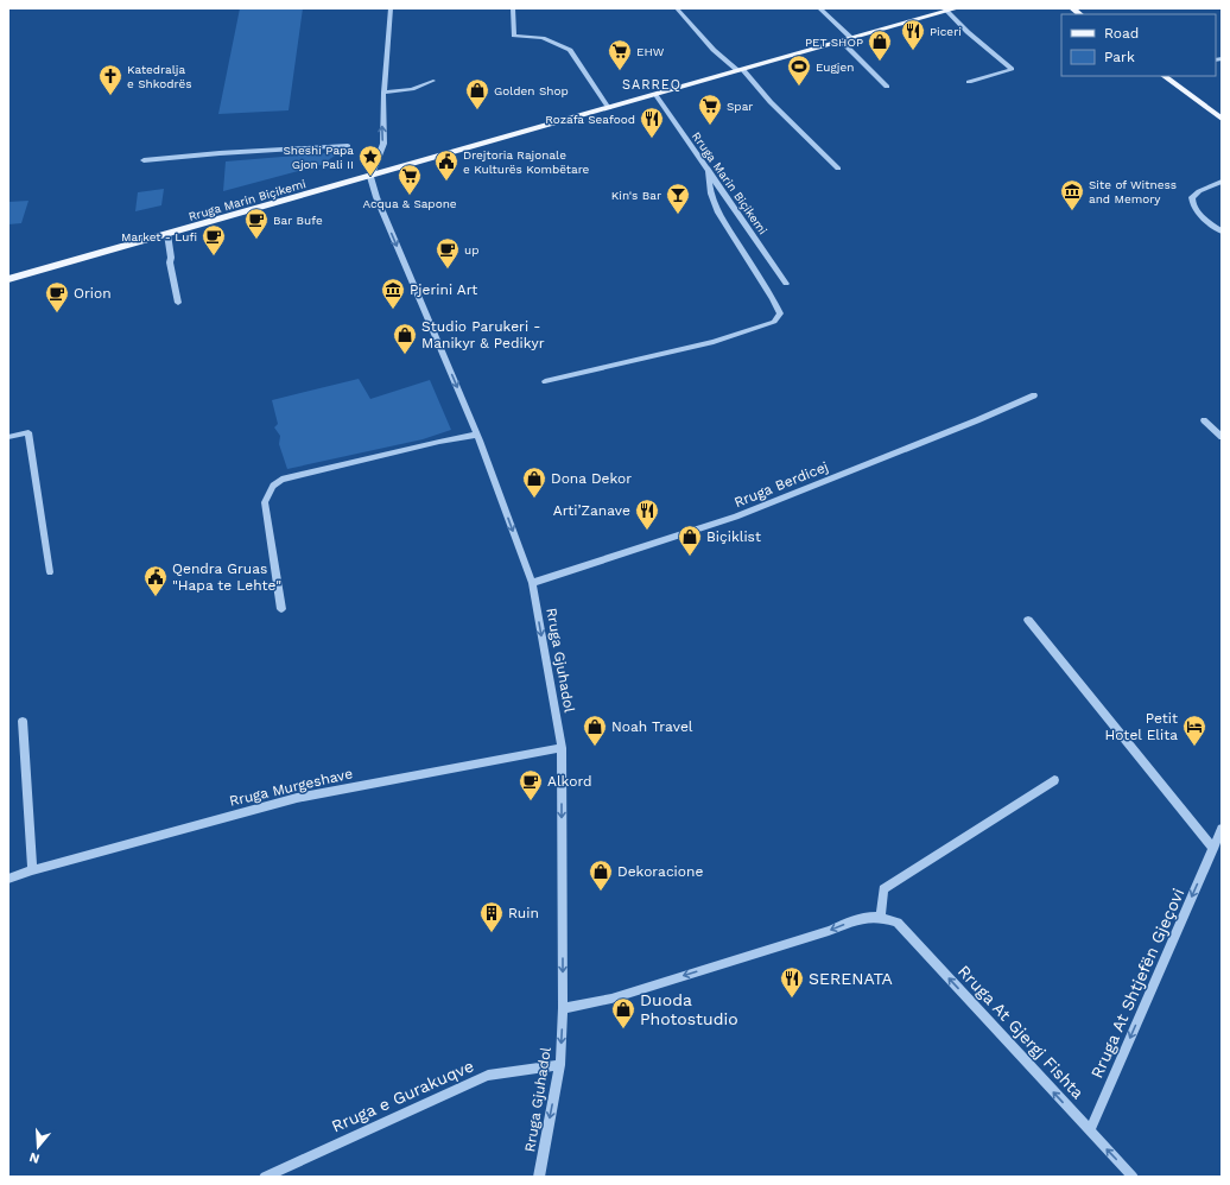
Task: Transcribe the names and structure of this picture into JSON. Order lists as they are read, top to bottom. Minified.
{"streets":{"main road":["Rruga Marin Biçikemi"],"street":["Rruga Berdicej","Rruga Gjuhadol","Rruga Murgeshave","Rruga At Shtjefën Gjeçovi","Rruga At Gjergj Fishta","Rruga e Gurakuqve"]},"crossings":[["Rruga Marin Biçikemi","Rruga Gjuhadol"],["Rruga Berdicej","Rruga Gjuhadol"],["Rruga Gjuhadol","Rruga Murgeshave"],["Rruga Gjuhadol","Rruga e Gurakuqve"],["Rruga At Shtjefën Gjeçovi","Rruga At Gjergj Fishta"]],"one_way":["Rruga Gjuhadol","Rruga At Shtjefën Gjeçovi","Rruga At Gjergj Fishta"],"districts":["SARREQ"],"places":{"restaurant":["Piceri","Rozafa Seafood","Arti’Zanave","SERENATA"],"shop":["PET SHOP","Golden Shop","Studio Parukeri - Manikyr & Pedikyr","Dona Dekor","Biçiklist","Noah Travel","Dekoracione","Duoda Photostudio"],"supermarket":["EHW","Spar","Acqua & Sapone"],"sports":["Eugjen"],"church":["Katedralja e Shkodrës"],"place":["Sheshi Papa Gjon Pali II"],"public building":["Drejtoria Rajonale e Kulturës Kombëtare","Qendra Gruas \"Hapa te Lehte\""],"museum":["Site of Witness and Memory","Pjerini Art"],"bar":["Kin's Bar"],"cafe":["Bar Bufe","Market - Lufi","up","Orion","Alkord"],"hotel":["Petit Hotel Elita"],"building":["Ruin"]},"legend":["Road","Park"],"north":"bottom"}
